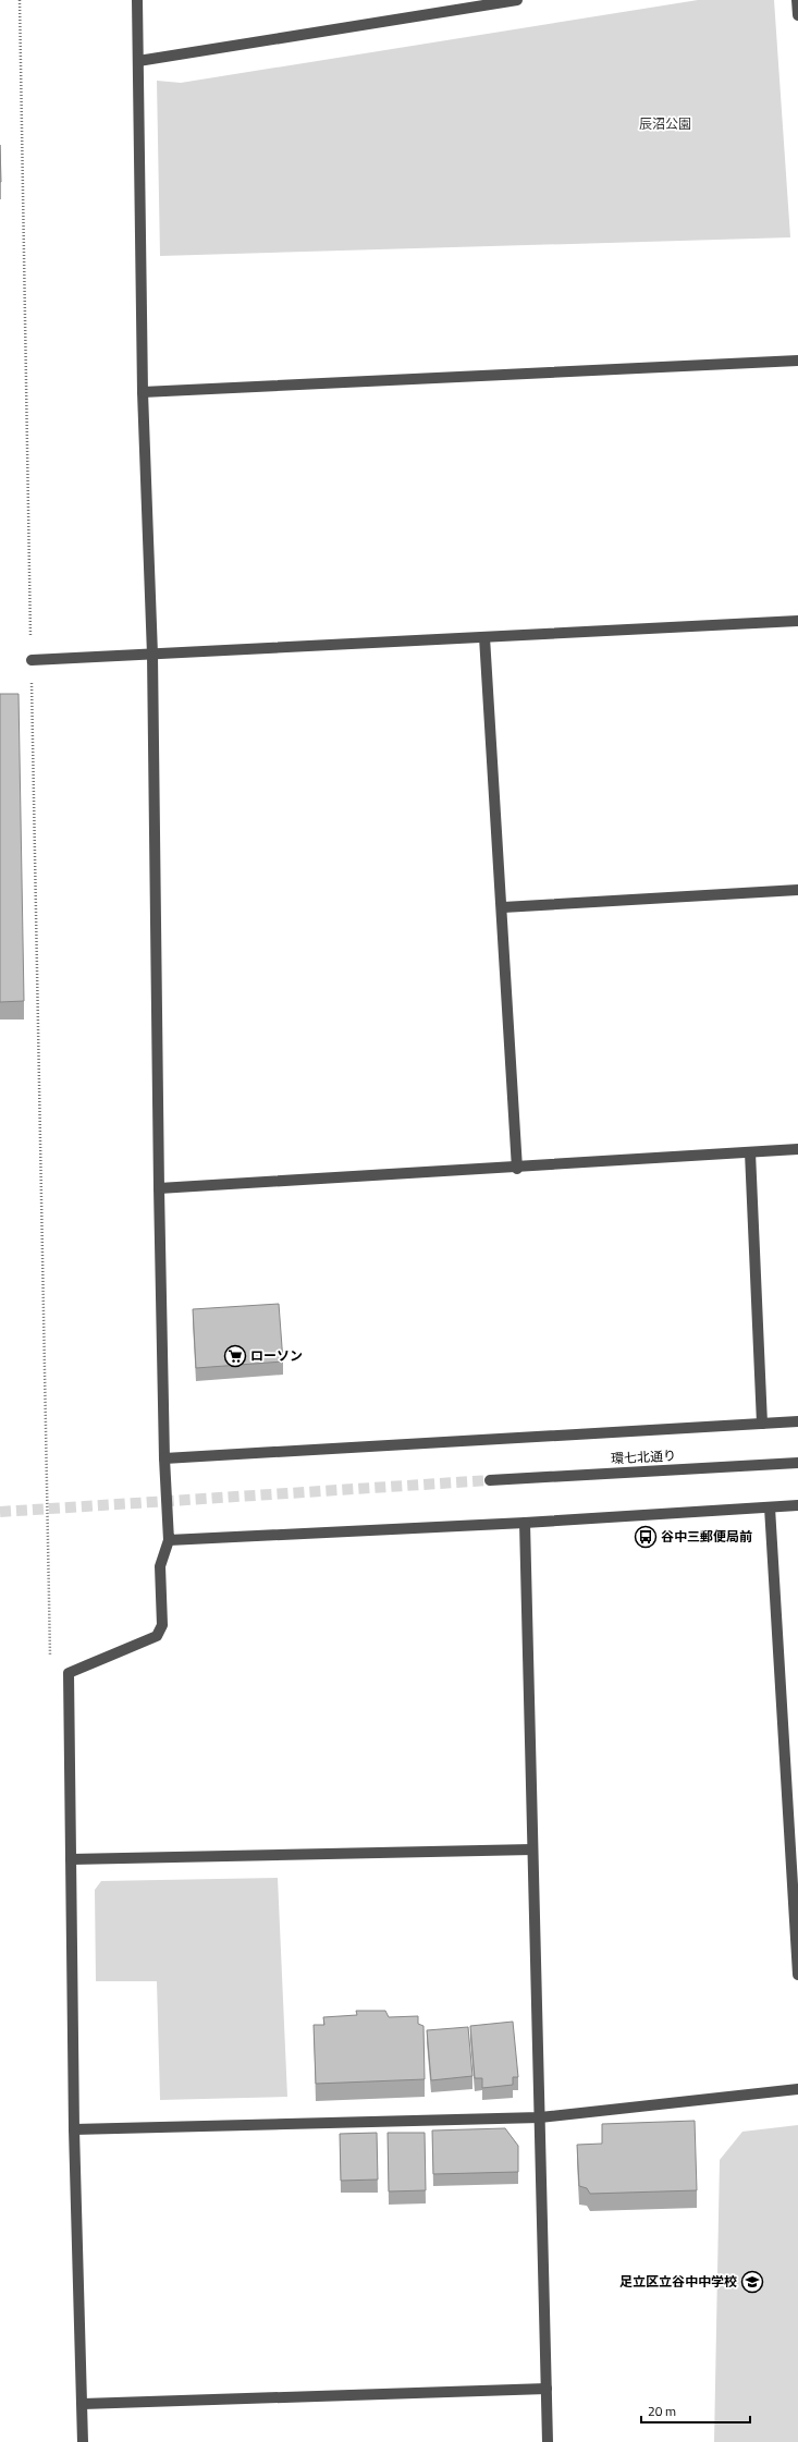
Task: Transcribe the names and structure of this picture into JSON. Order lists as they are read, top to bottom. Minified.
{"streets":{"street":["環七北通り"]},"parks":["辰沼公園"],"places":{"supermarket":["ローソン"],"bus stop":["谷中三郵便局前"],"school or university":["足立区立谷中中学校"]},"scale_bar":"20 m"}
